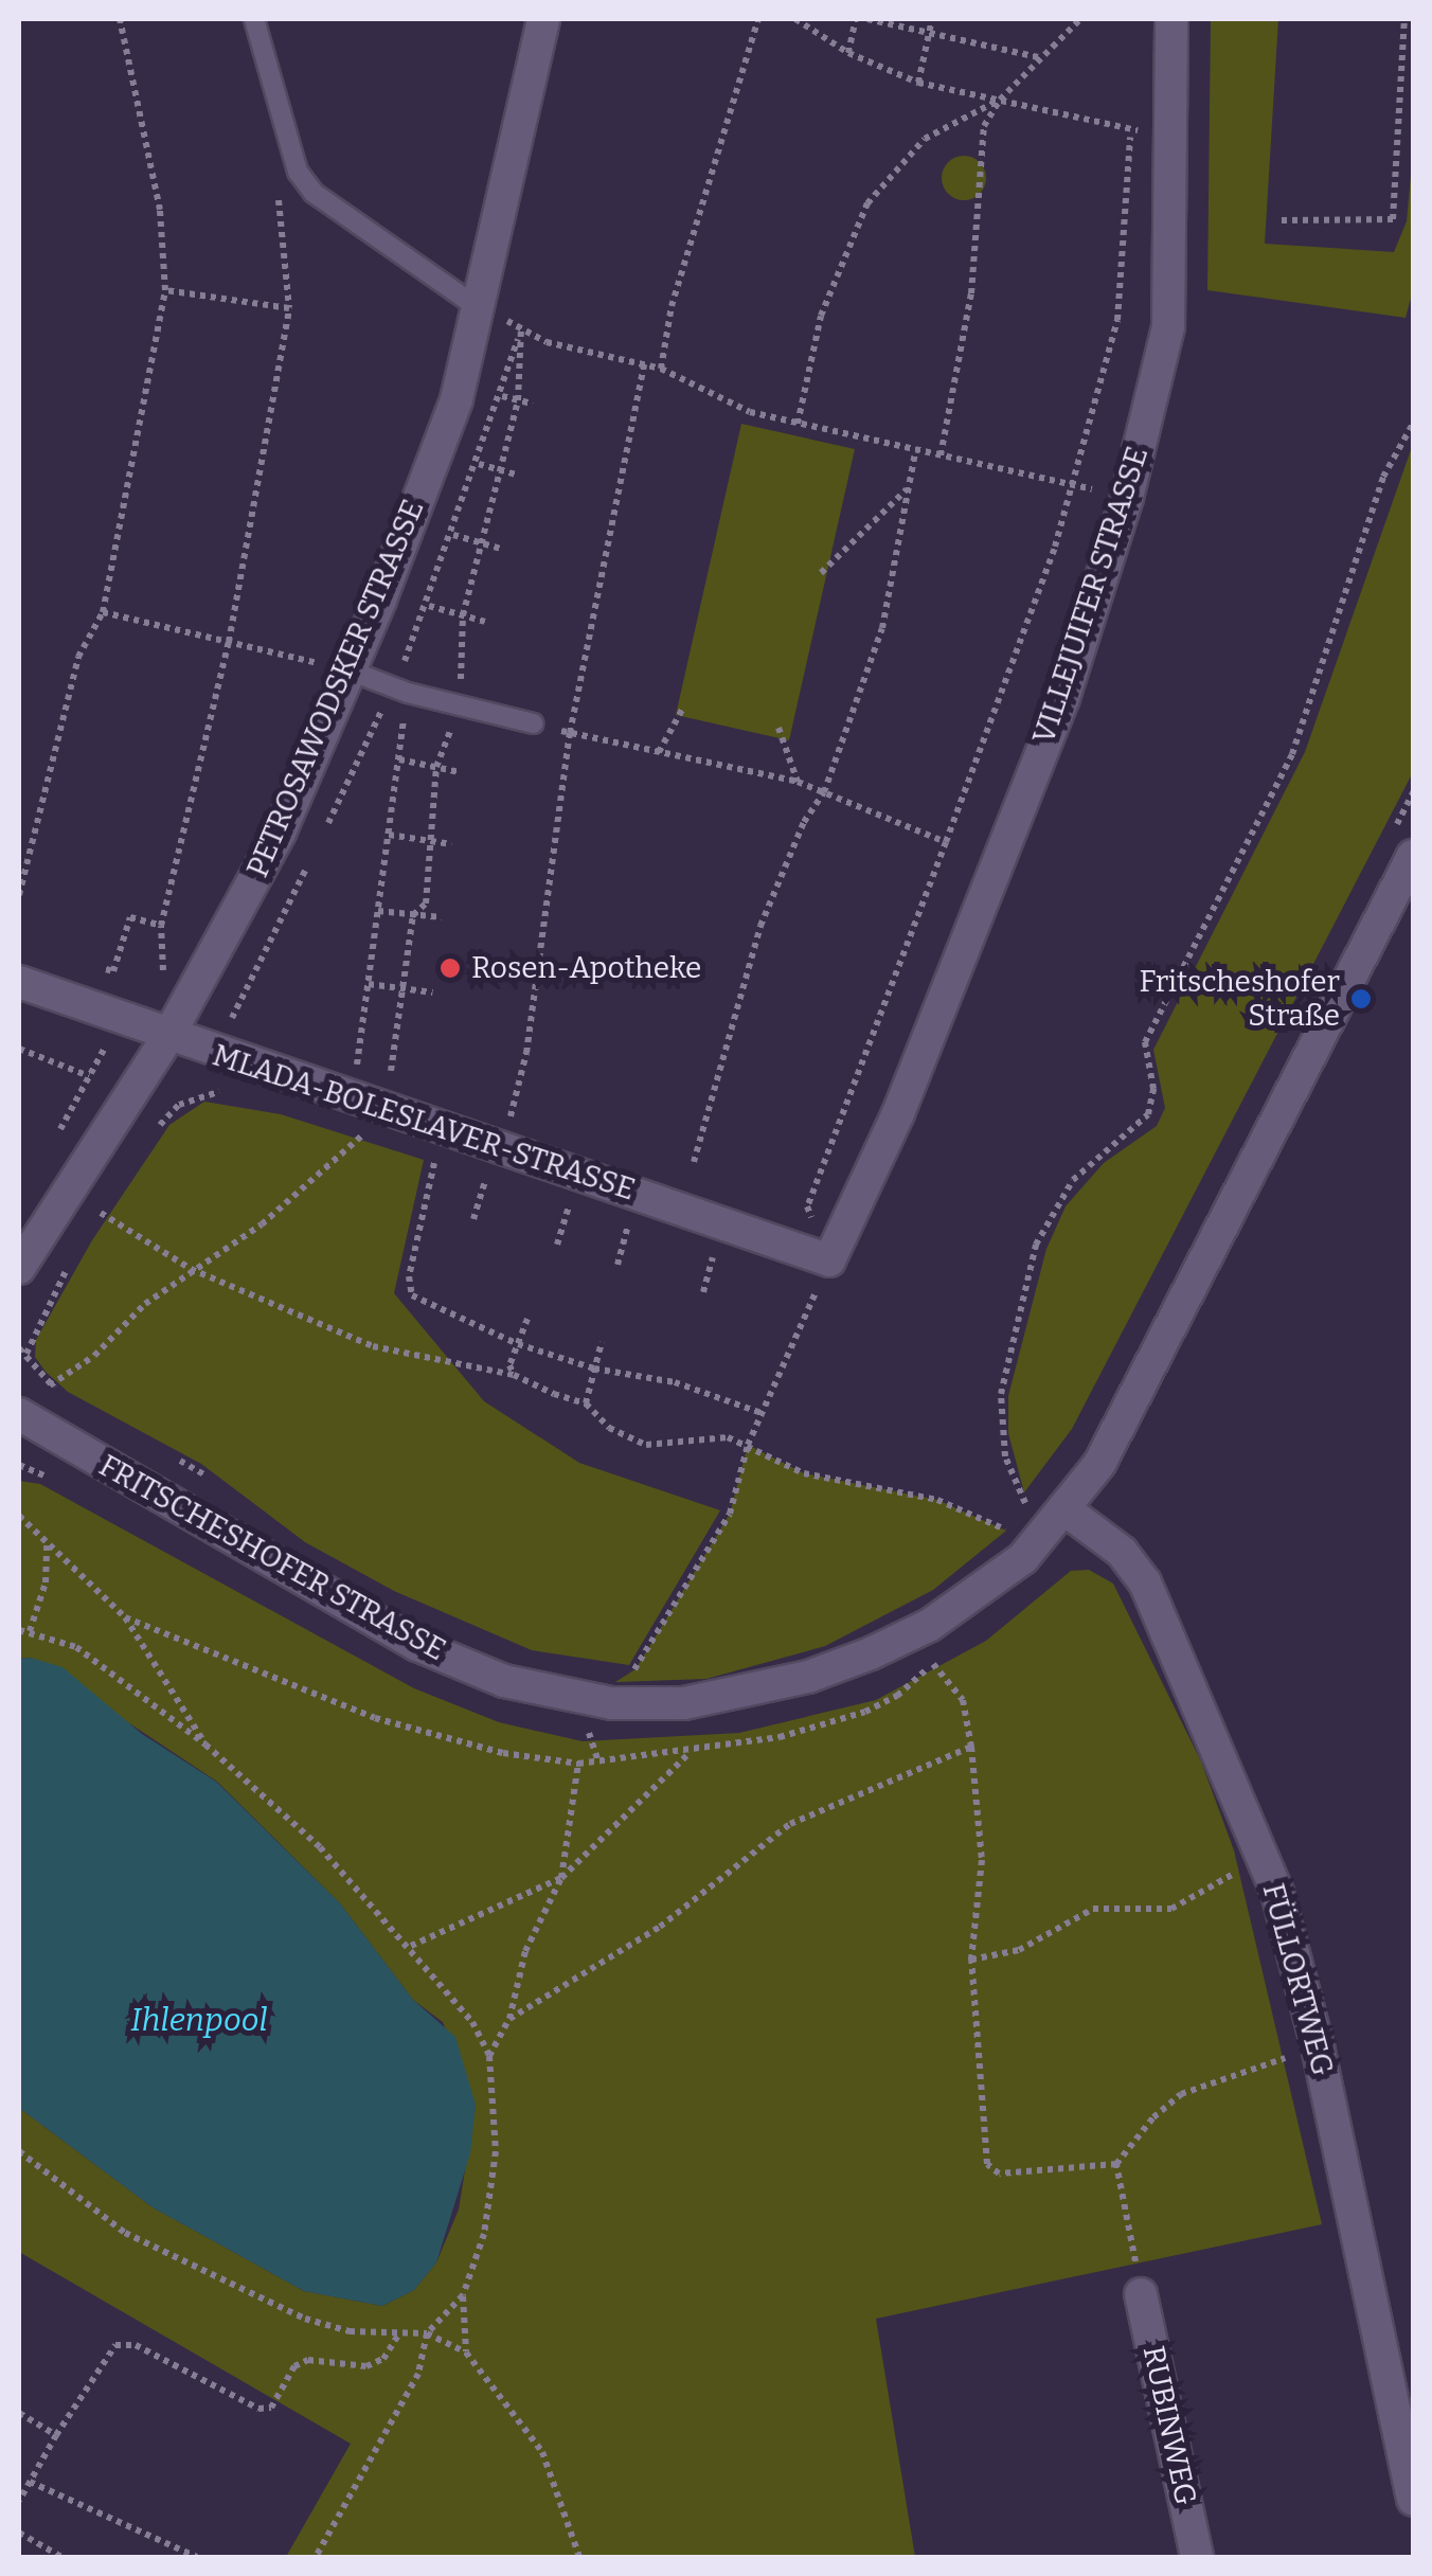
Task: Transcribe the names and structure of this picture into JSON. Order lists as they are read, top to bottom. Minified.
{"streets":{"street":["VILLEJUIFER STRASSE","PETROSAWODSKER STRASSE","MLADA-BOLESLAVER-STRASSE","FRITSCHESHOFER STRASSE","FÜLLORTWEG","RUBINWEG"]},"crossings":[["VILLEJUIFER STRASSE","MLADA-BOLESLAVER-STRASSE"],["PETROSAWODSKER STRASSE","MLADA-BOLESLAVER-STRASSE"],["FRITSCHESHOFER STRASSE","FÜLLORTWEG"]],"water":["Ihlenpool"],"places":["Rosen-Apotheke","Fritscheshofer Straße"]}
